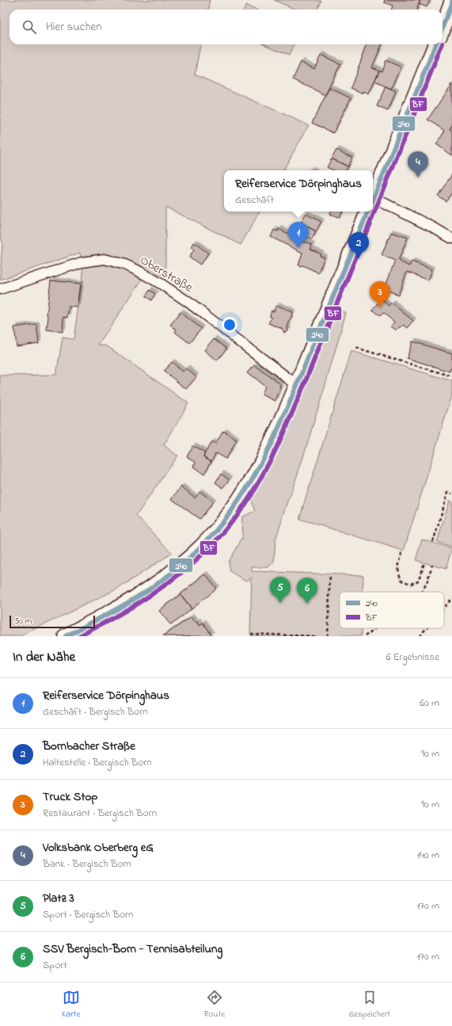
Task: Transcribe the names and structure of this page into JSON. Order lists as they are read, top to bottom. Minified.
{"streets":{"street":["Oberstraße"]},"lines":["transit line 240","transit line BF"],"legend":["240","BF"],"scale_bar":"50 m","page":{"search":"Hier suchen","pins":["4","1","2","3","5","6"],"popup":["Reiferservice Dörpinghaus","Geschäft"],"scale":"50 m","heading":["In der Nähe","6 Ergebnisse"],"list":[{"mark":"1","name":"Reiferservice Dörpinghaus","note":"Geschäft · Bergisch Born","value":"60 m"},{"mark":"2","name":"Bornbacher Straße","note":"Haltestelle · Bergisch Born","value":"90 m"},{"mark":"3","name":"Truck Stop","note":"Restaurant · Bergisch Born","value":"90 m"},{"mark":"4","name":"Volksbank Oberberg eG","note":"Bank · Bergisch Born","value":"140 m"},{"mark":"5","name":"Platz 3","note":"Sport · Bergisch Born","value":"170 m"},{"mark":"6","name":"SSV Bergisch-Born - Tennisabteilung","note":"Sport","value":"170 m"}],"nav":["Karte","Route","Gespeichert"]}}
